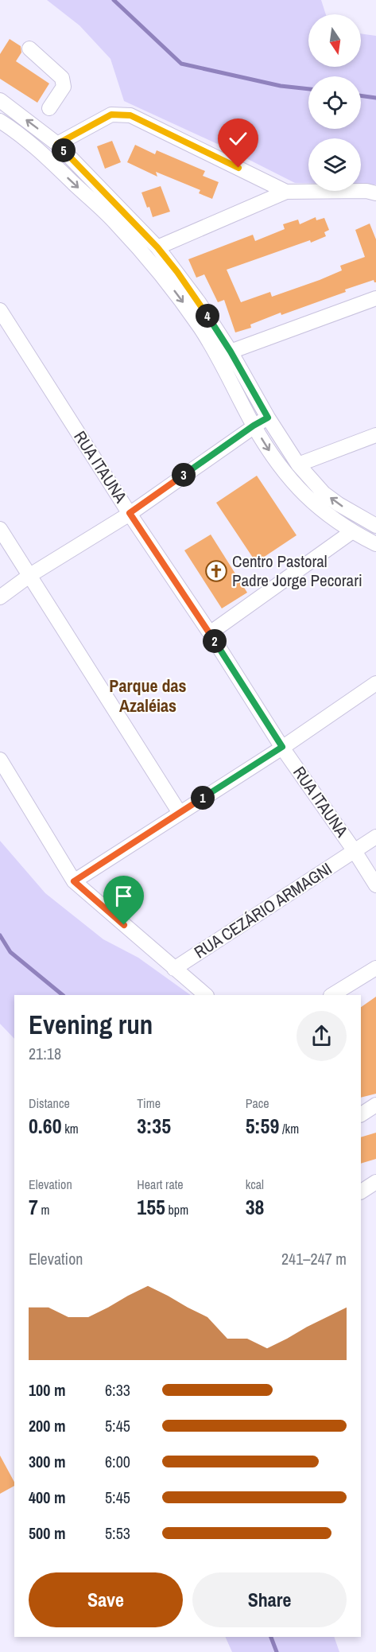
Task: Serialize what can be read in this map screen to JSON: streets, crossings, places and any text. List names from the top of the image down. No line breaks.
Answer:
{"streets":{"street":["RUA ITAUNA","RUA CEZÁRIO ARMAGNI"]},"crossings":[["RUA ITAUNA","RUA CEZÁRIO ARMAGNI"]],"districts":["Parque das Azaléias"],"places":{"church":["Centro Pastoral Padre Jorge Pecorari"]},"north":"bottom","page":{"pins":["5","4","3","2","1"],"heading":["Evening run","21:18"],"stats":[["Distance","0.60 km"],["Time","3:35"],["Pace","5:59 /km"],["Elevation","7 m"],["Heart rate","155 bpm"],["kcal","38"]],"chart":["Elevation","241–247 m"],"list":[{"name":"100 m","note":"6:33"},{"name":"200 m","note":"5:45"},{"name":"300 m","note":"6:00"},{"name":"400 m","note":"5:45"},{"name":"500 m","note":"5:53"}],"buttons":["Save","Share"]}}
